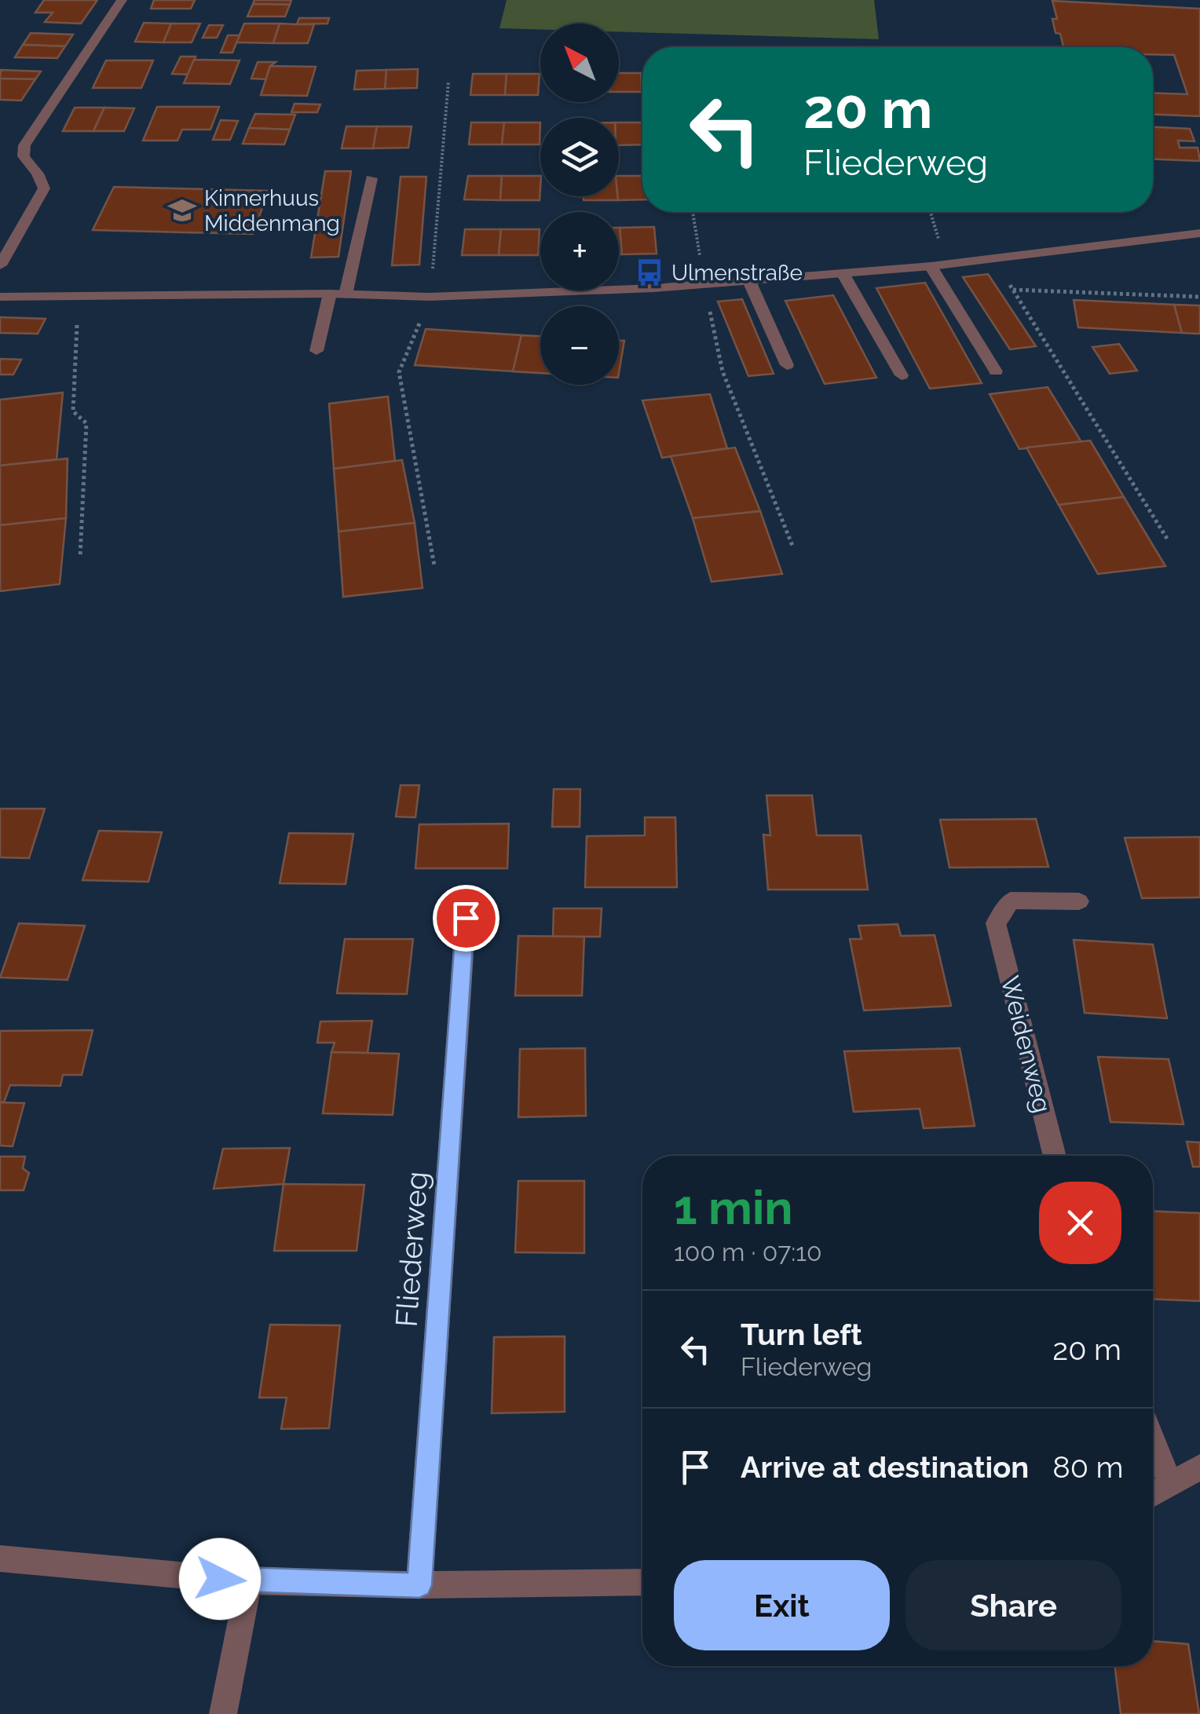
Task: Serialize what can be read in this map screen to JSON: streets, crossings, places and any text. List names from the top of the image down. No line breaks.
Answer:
{"streets":{"street":["Weidenweg","Fliederweg"]},"places":{"school or university":["Kinnerhuus Middenmang"],"bus stop":["Ulmenstraße"]},"north":"top left","page":{"map_buttons":["+","−"],"turn":["20 m","Fliederweg"],"heading":["1 min","100 m · 07:10"],"list":[{"name":"Turn left","note":"Fliederweg","value":"20 m"},{"name":"Arrive at destination","value":"80 m"}],"buttons":["Exit","Share"]}}
